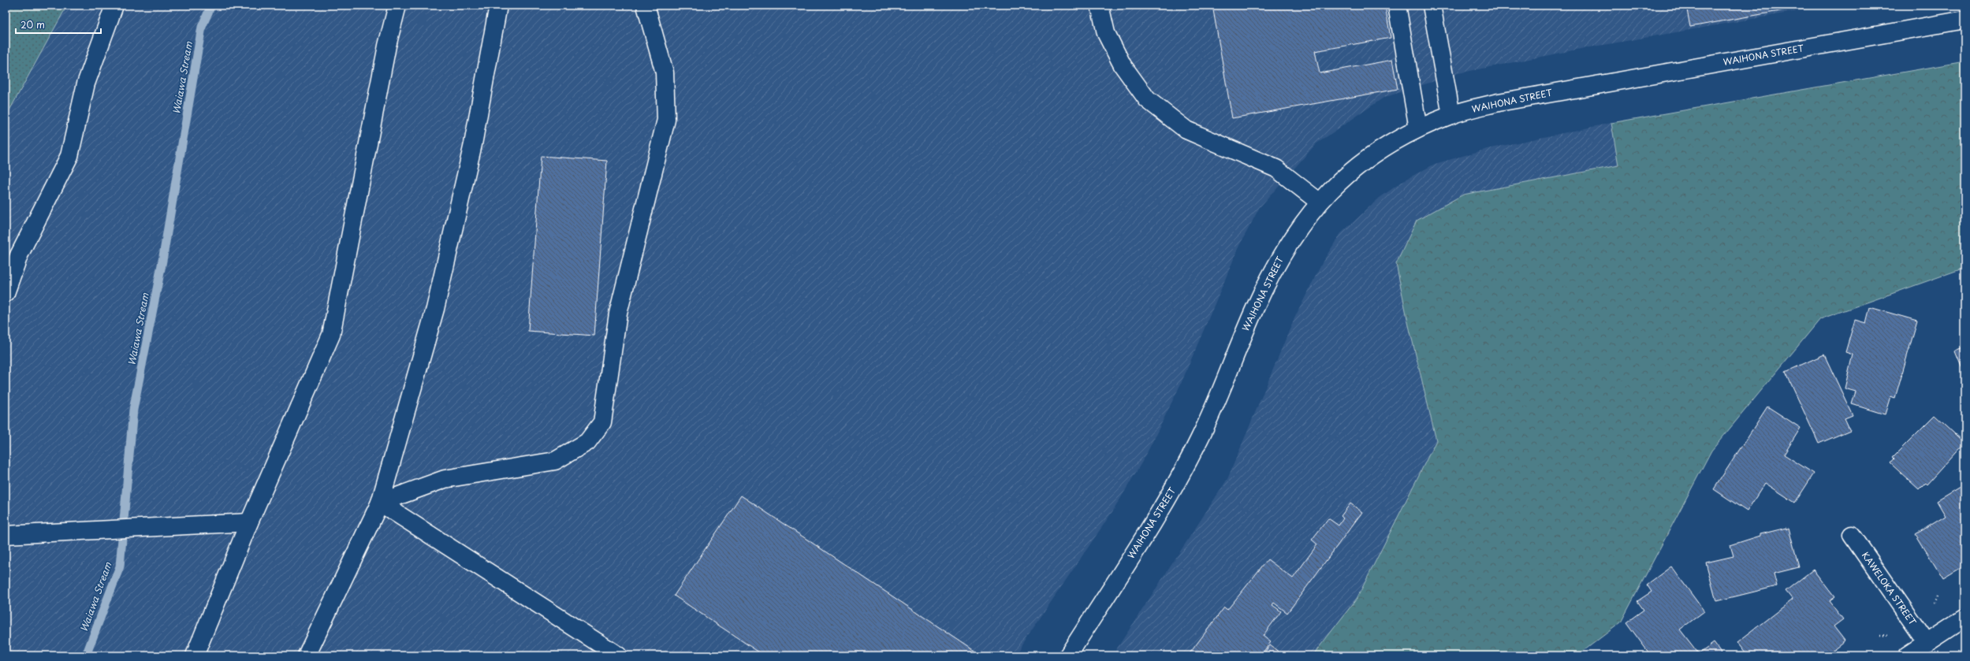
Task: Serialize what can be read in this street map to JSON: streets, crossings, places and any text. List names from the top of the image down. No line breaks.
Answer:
{"streets":{"street":["WAIHONA STREET","KAWELOKA STREET"]},"water":["Waiawa Stream"],"scale_bar":"20 m"}
